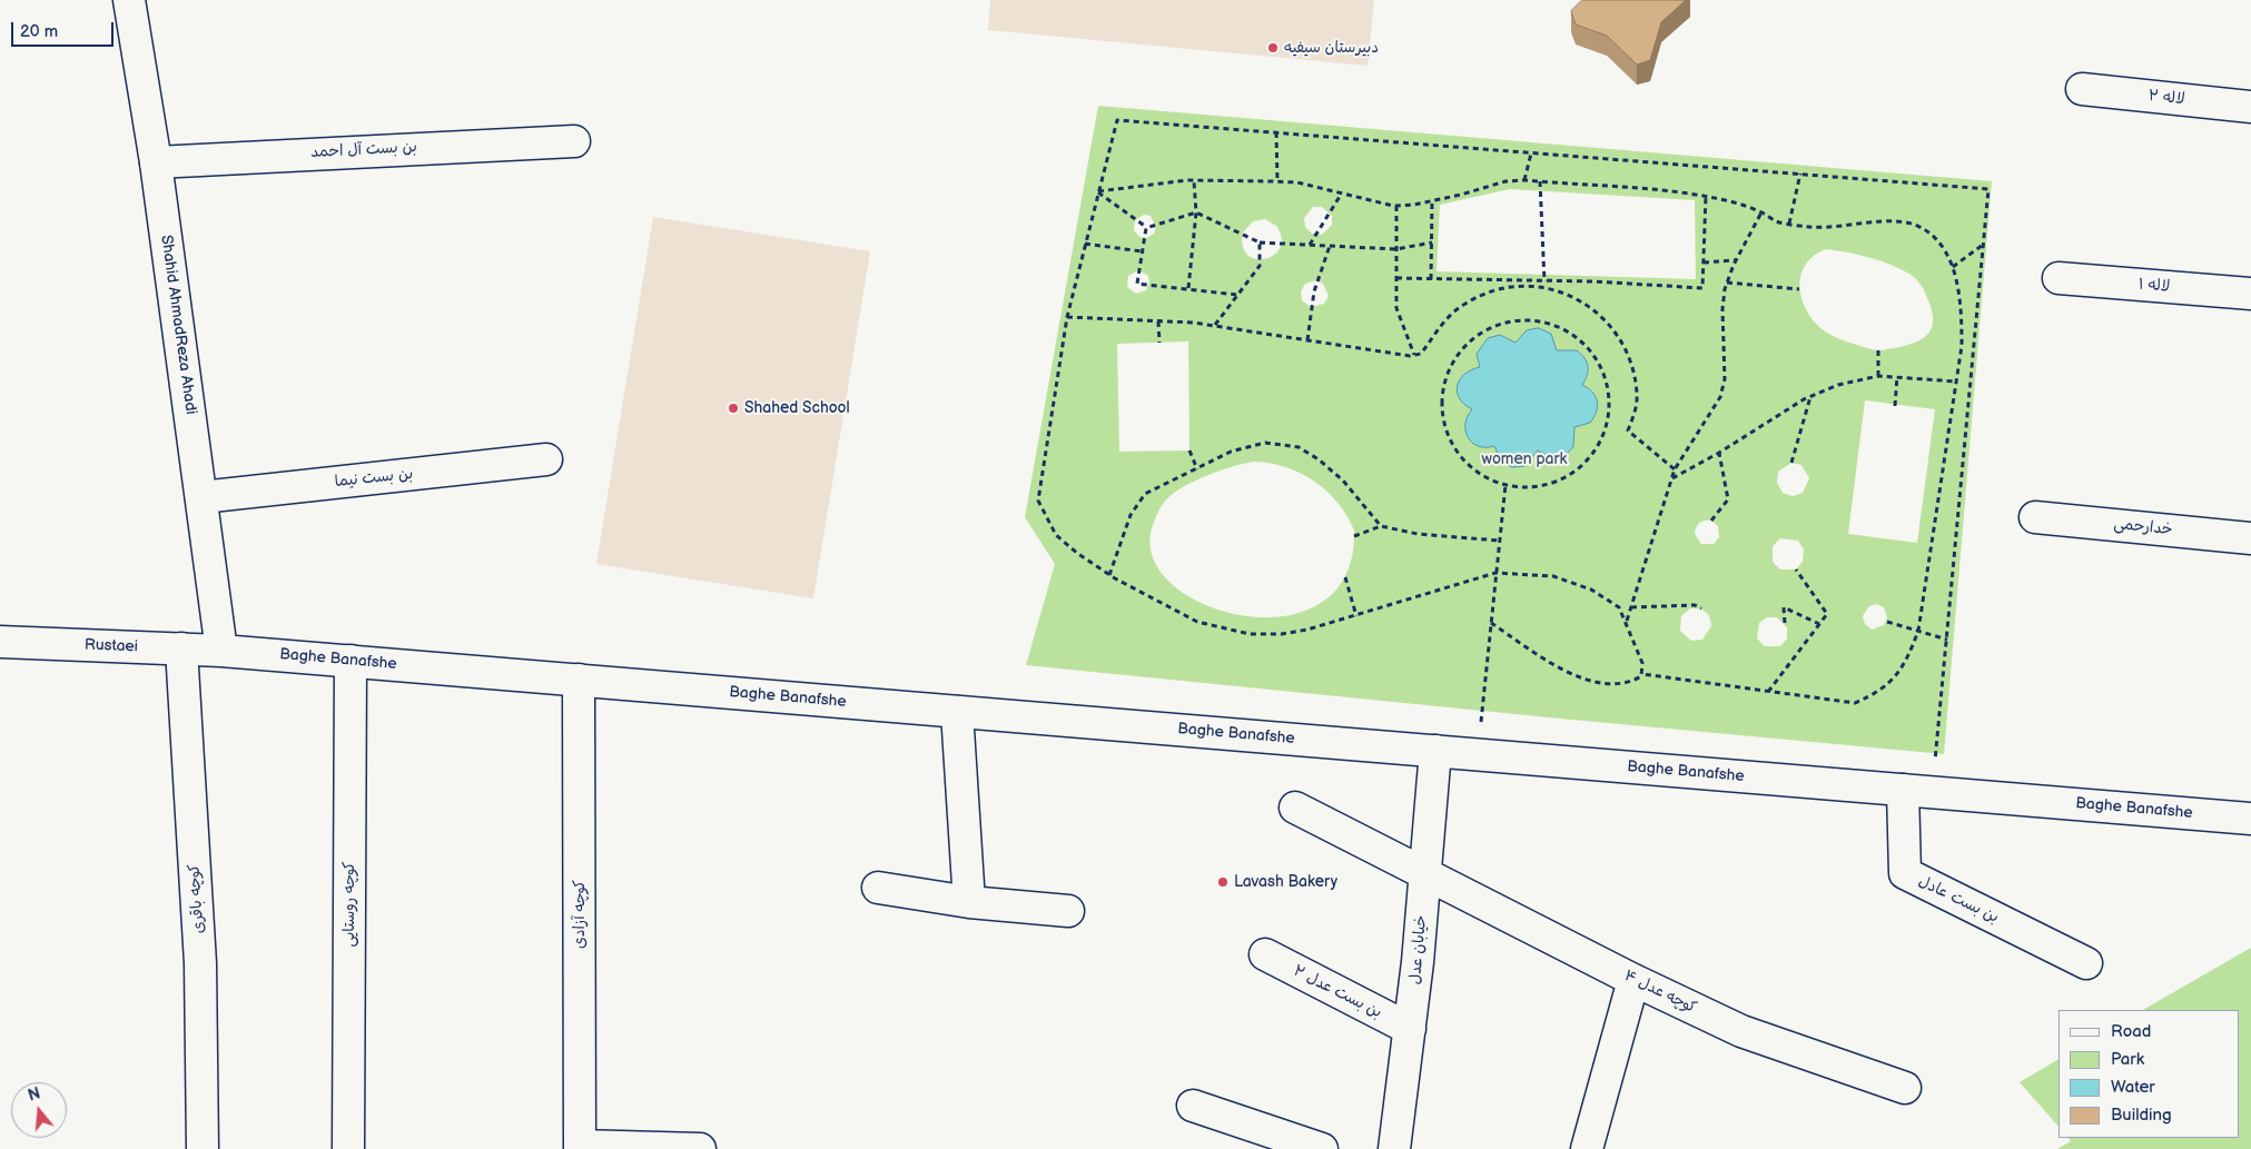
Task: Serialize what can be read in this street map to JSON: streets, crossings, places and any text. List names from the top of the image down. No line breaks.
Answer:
{"streets":{"street":["لاله ۲","بن بست آل احمد","لاله ۱","Shahid AhmadReza Ahadi","بن بست نیما","خدارحمی","Rustaei","Baghe Banafshe","کوچه باقری","بن بست عادل","کوچه روستایی","کوچه آزادی","خیابان عدل","بن بست عدل ۲","کوچه عدل ۴"]},"crossings":[["بن بست آل احمد","Shahid AhmadReza Ahadi"],["Shahid AhmadReza Ahadi","بن بست نیما"],["Shahid AhmadReza Ahadi","Rustaei"],["Shahid AhmadReza Ahadi","Baghe Banafshe"],["Rustaei","Baghe Banafshe"],["Rustaei","کوچه باقری"],["Baghe Banafshe","بن بست عادل"],["Baghe Banafshe","کوچه روستایی"],["Baghe Banafshe","کوچه آزادی"],["Baghe Banafshe","خیابان عدل"],["خیابان عدل","بن بست عدل ۲"],["خیابان عدل","کوچه عدل ۴"]],"parks":["women park"],"places":["دبیرستان سیفیه","Shahed School","Lavash Bakery"],"legend":["Road","Park","Water","Building"],"scale_bar":"20 m","north":"top"}
